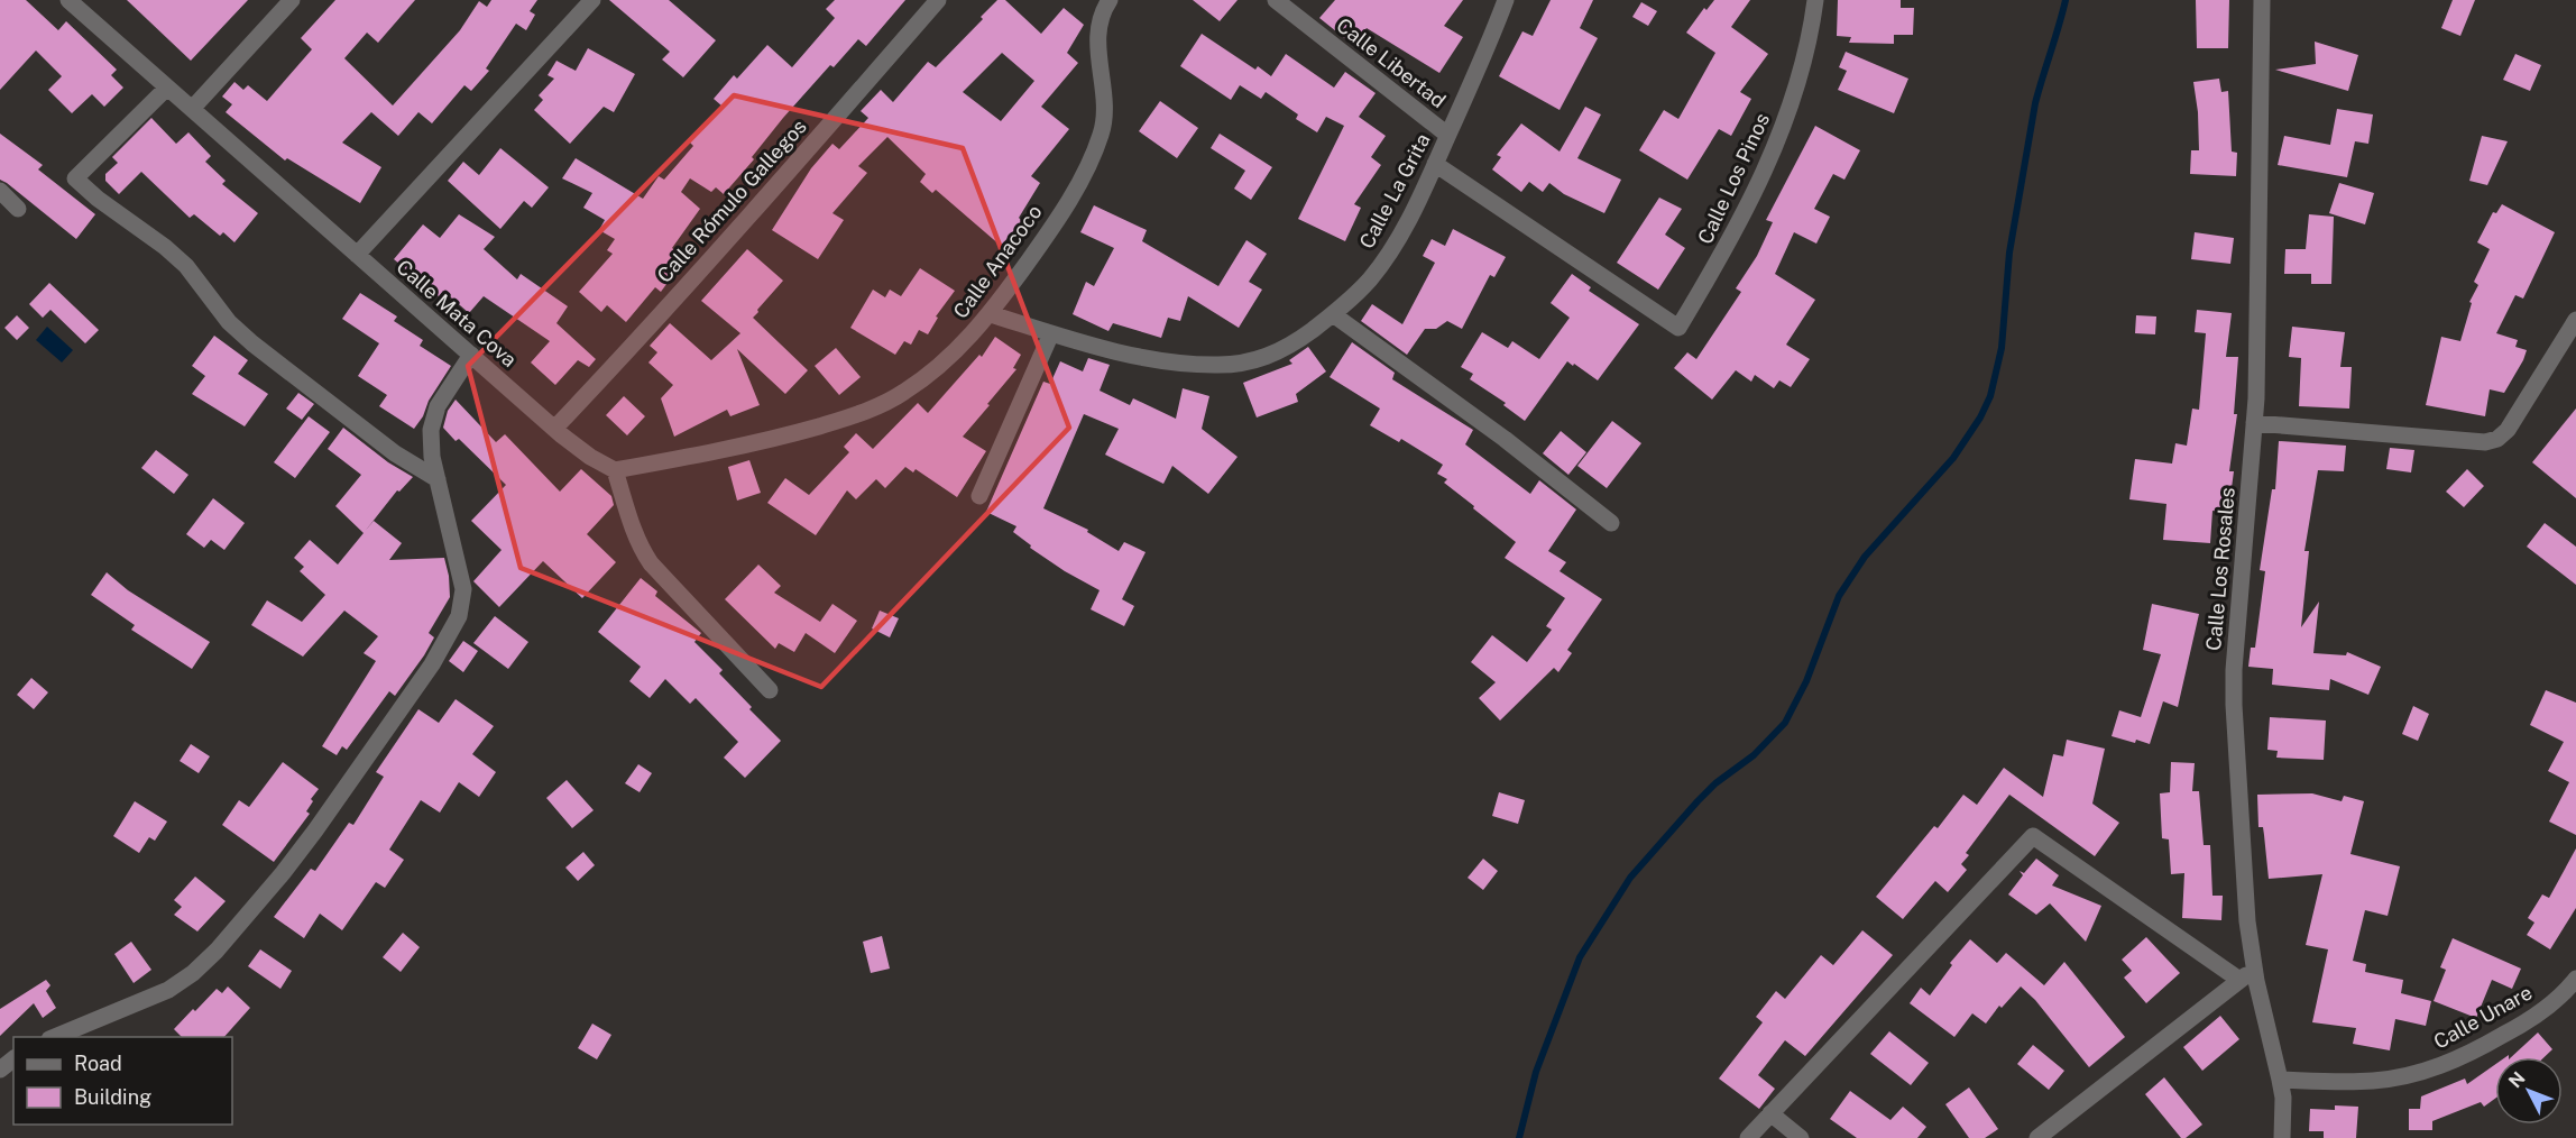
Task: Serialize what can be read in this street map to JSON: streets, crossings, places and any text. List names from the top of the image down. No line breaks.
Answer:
{"streets":{"street":["Calle Libertad","Calle Los Pinos","Calle La Grita","Calle Rómulo Gallegos","Calle Anacoco","Calle Mata Cova","Calle Los Rosales","Calle Unare"]},"crossings":[["Calle Libertad","Calle La Grita"],["Calle Los Pinos","Calle La Grita"],["Calle La Grita","Calle Anacoco"],["Calle Rómulo Gallegos","Calle Mata Cova"],["Calle Anacoco","Calle Mata Cova"],["Calle Los Rosales","Calle Unare"]],"legend":["Road","Building"],"north":"top left"}
